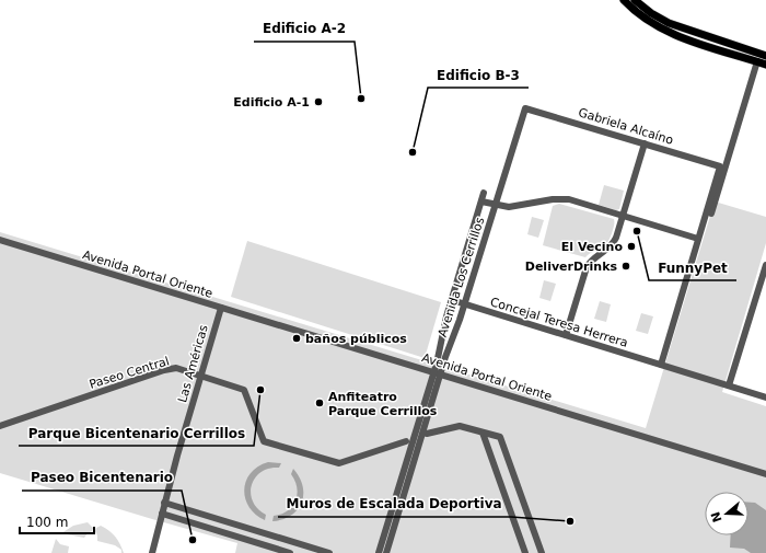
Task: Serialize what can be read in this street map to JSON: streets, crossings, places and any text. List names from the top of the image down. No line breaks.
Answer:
{"streets":{"street":["Gabriela Alcaíno","Avenida Portal Oriente","Avenida Los Cerrillos","Concejal Teresa Herrera","Las Américas","Paseo Central"]},"crossings":[["Gabriela Alcaíno","Avenida Los Cerrillos"],["Avenida Portal Oriente","Avenida Los Cerrillos"],["Avenida Portal Oriente","Las Américas"],["Avenida Los Cerrillos","Concejal Teresa Herrera"],["Las Américas","Paseo Central"]],"places":["Edificio A-2","Edificio A-1","Edificio B-3","FunnyPet","El Vecino","DeliverDrinks","baños públicos","Parque Bicentenario Cerrillos","Anfiteatro Parque Cerrillos","Muros de Escalada Deportiva","Paseo Bicentenario"],"scale_bar":"100 m","north":"left"}
